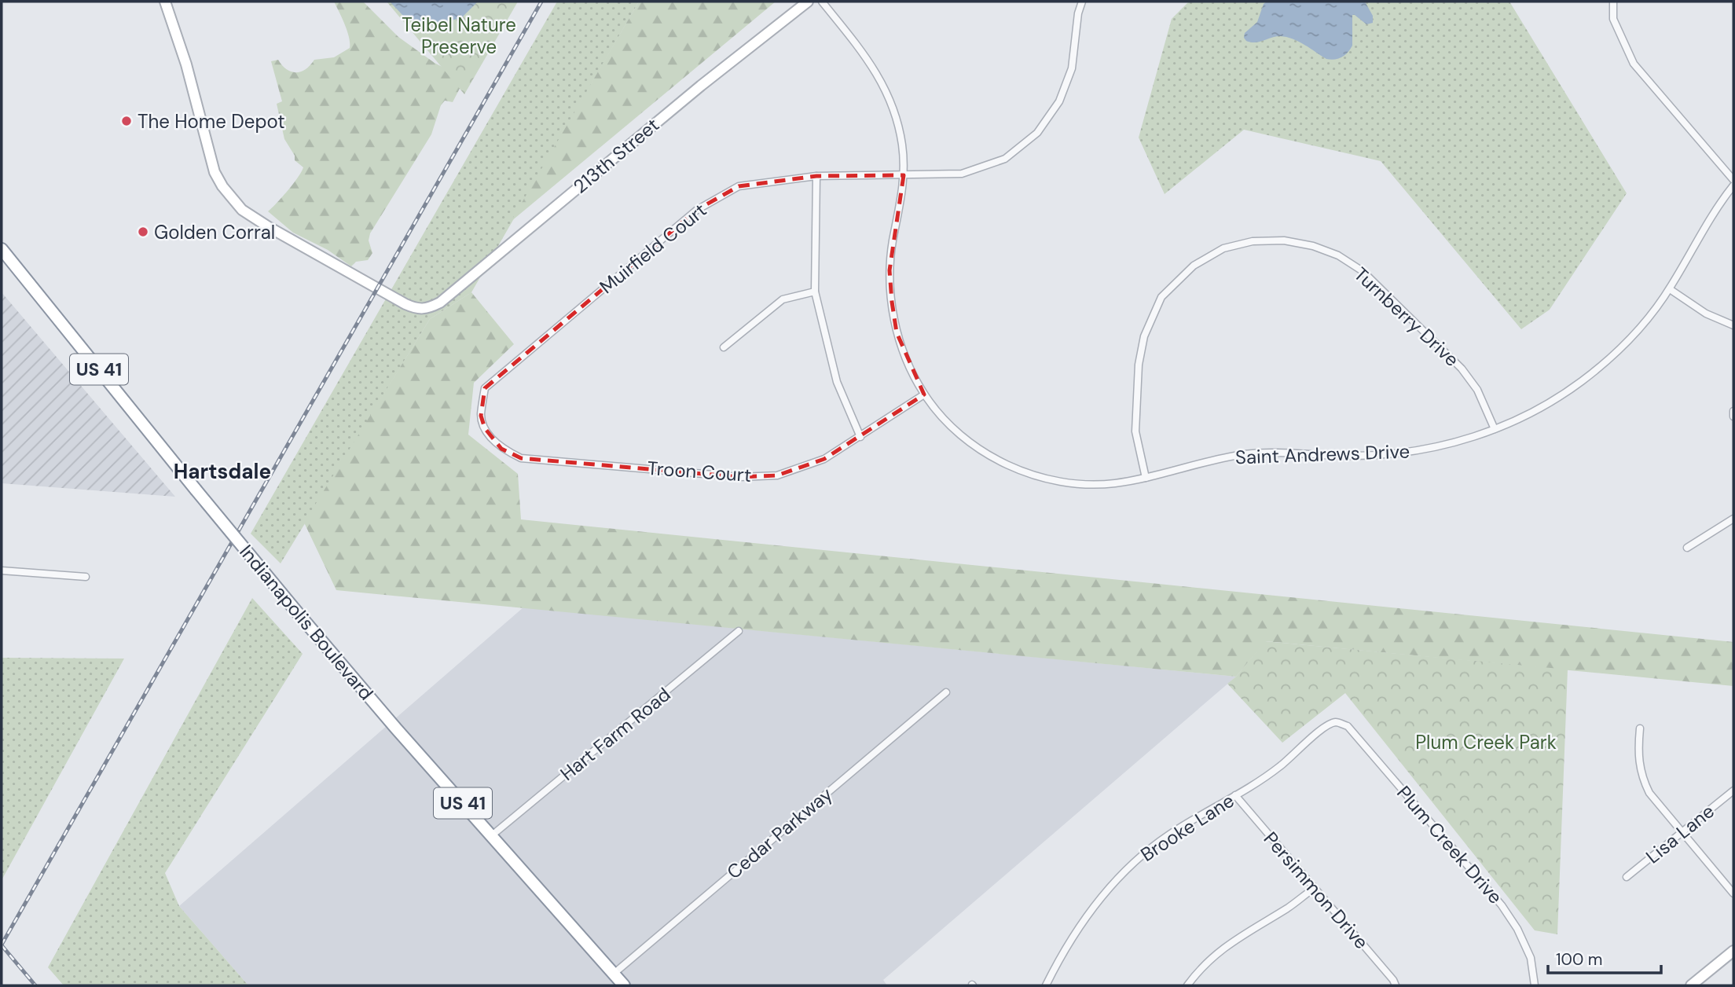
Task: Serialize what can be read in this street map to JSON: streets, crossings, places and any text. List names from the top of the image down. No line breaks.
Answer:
{"streets":{"highway":["US 41","Indianapolis Boulevard"],"street":["213th Street","Muirfield Court","Turnberry Drive","Saint Andrews Drive","Troon Court","Hart Farm Road","Brooke Lane","Cedar Parkway","Lisa Lane","Plum Creek Drive","Persimmon Drive"]},"crossings":[["Muirfield Court","Saint Andrews Drive"],["Muirfield Court","Troon Court"],["Turnberry Drive","Saint Andrews Drive"],["Saint Andrews Drive","Troon Court"],["Indianapolis Boulevard","Hart Farm Road"],["Indianapolis Boulevard","Cedar Parkway"],["Brooke Lane","Plum Creek Drive"],["Brooke Lane","Persimmon Drive"]],"districts":["Hartsdale"],"parks":["Teibel Nature Preserve","Plum Creek Park"],"places":["The Home Depot","Golden Corral"],"scale_bar":"100 m"}
